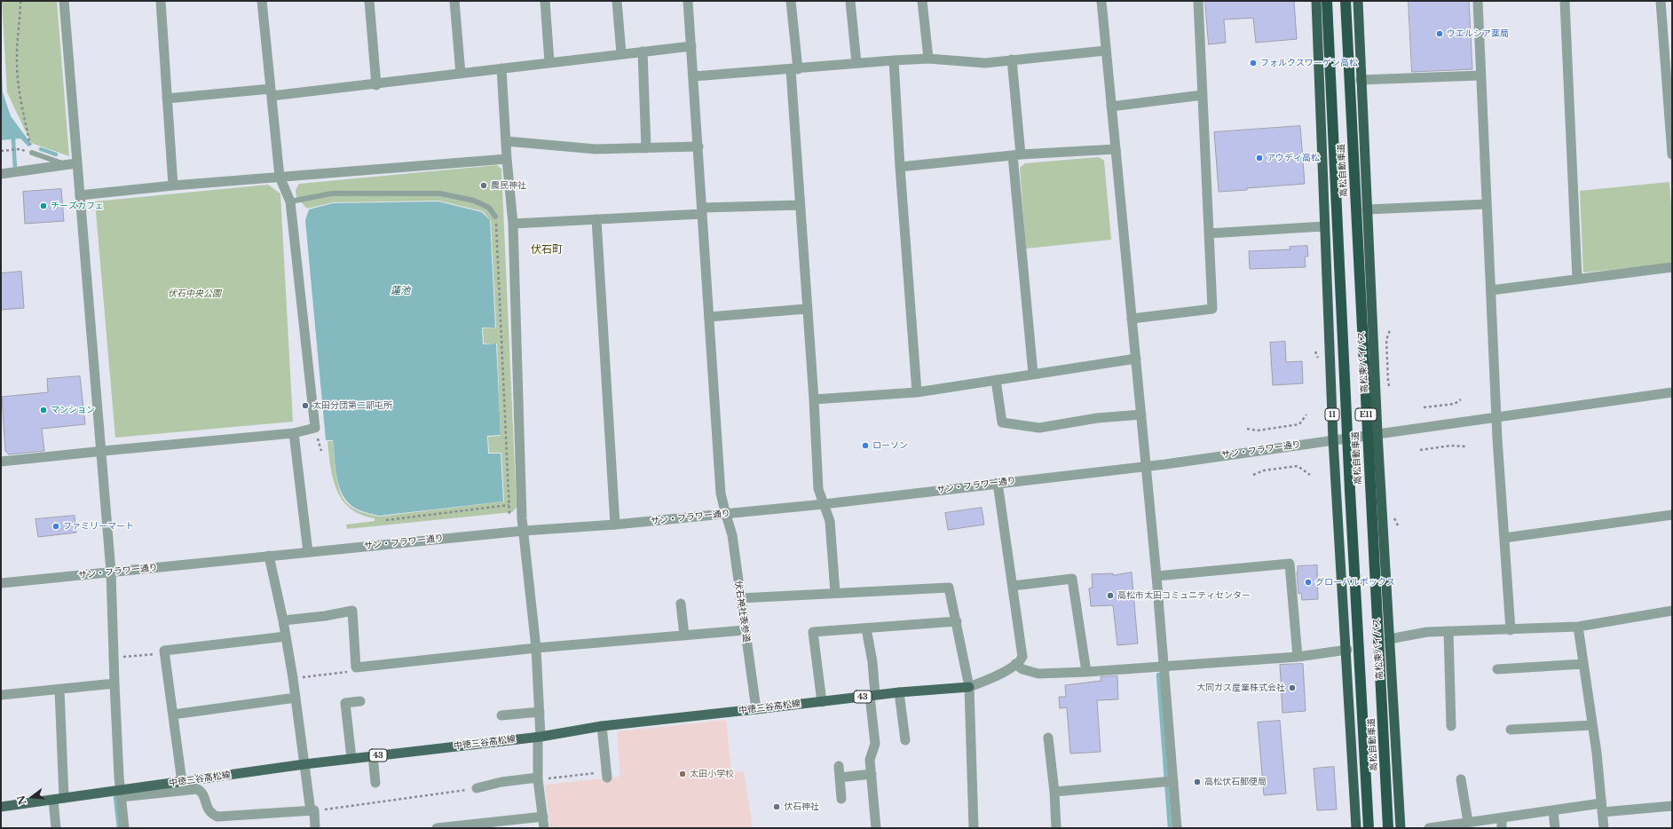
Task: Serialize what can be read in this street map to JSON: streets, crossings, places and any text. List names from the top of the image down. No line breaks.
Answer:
{"streets":{"highway":["高松自動車道","高松東バイパス","11","E11"],"main road":["43","中徳三谷高松線"],"street":["サン・フラワー通り","伏石神社表参道"]},"crossings":[["高松東バイパス","サン・フラワー通り"],["11","サン・フラワー通り"],["サン・フラワー通り","伏石神社表参道"],["伏石神社表参道","中徳三谷高松線"]],"districts":["伏石町"],"water":["蓮池"],"parks":["伏石中央公園"],"places":["ウエルシア薬局","フォルクスワーゲン高松","アウディ高松","農民神社","チーズカフェ","太田分団第二部屯所","マンション","ローソン","ファミリーマート","グローバルボックス","高松市太田コミュニティセンター","大同ガス産業株式会社","太田小学校","高松伏石郵便局","伏石神社"],"north":"left"}
